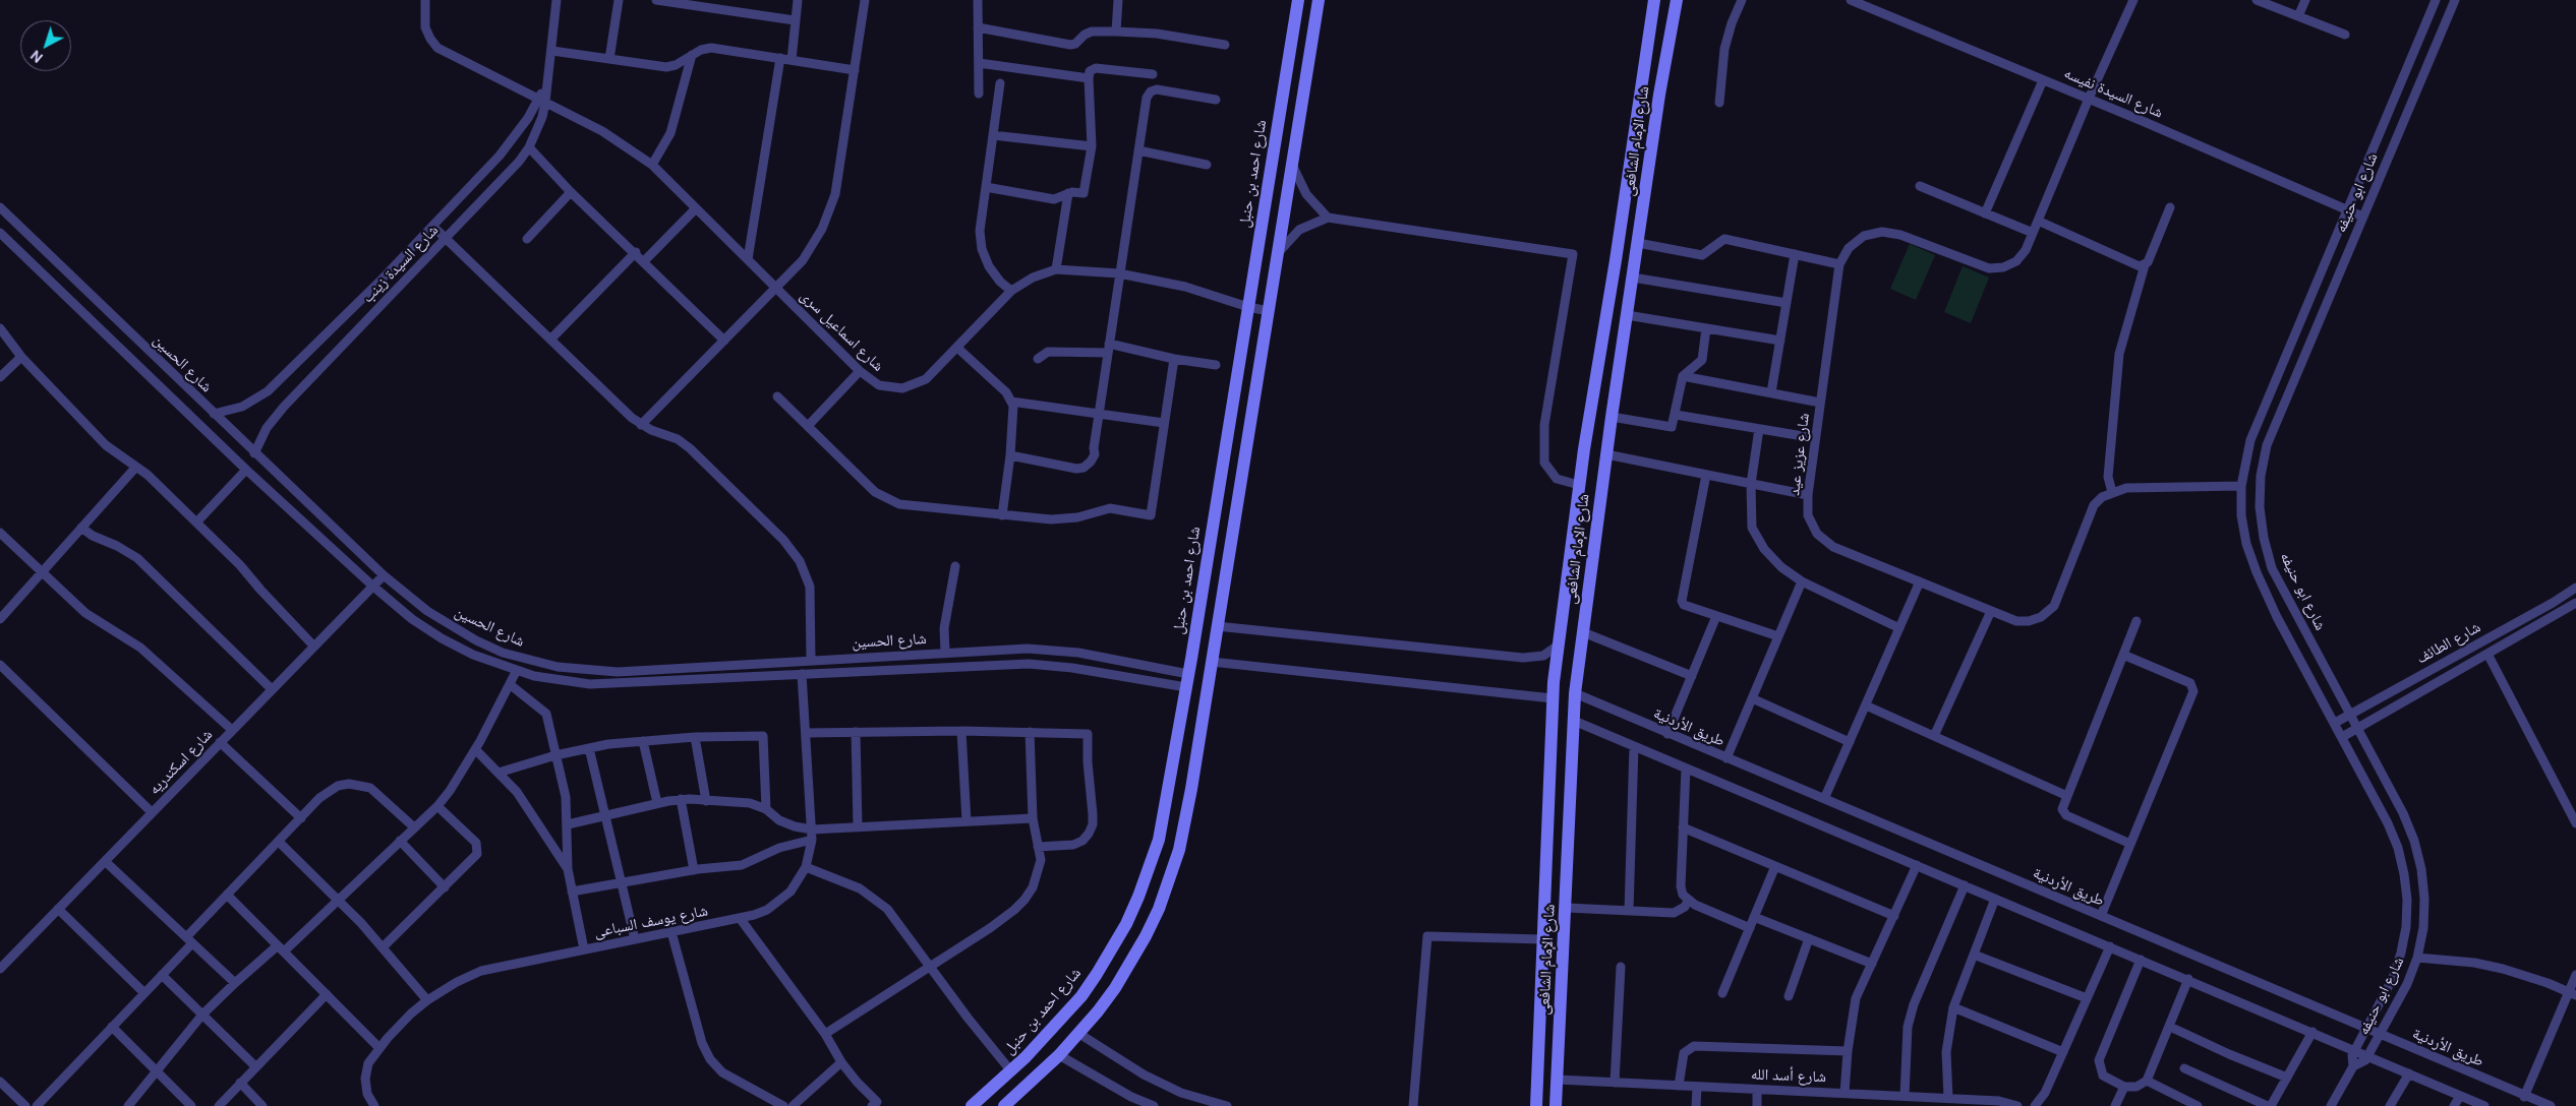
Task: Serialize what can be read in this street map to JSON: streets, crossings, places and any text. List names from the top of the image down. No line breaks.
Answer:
{"streets":{"street":["شارع السيدة نفيسه","شارع الإمام الشافعى","شارع احمد بن حنبل","شارع ابو حنيفه","شارع السيدة زينب","شارع اسماعيل سرى","شارع الحسين","شارع عزيز عيد","شارع الطائف","طريق الأردنية","شارع اسكندريه","شارع يوسف السباعى","شارع أسد الله"]},"crossings":[["شارع السيدة نفيسه","شارع ابو حنيفه"],["شارع السيدة نفيسه","شارع عزيز عيد"],["شارع الإمام الشافعى","طريق الأردنية"],["شارع الإمام الشافعى","شارع أسد الله"],["شارع احمد بن حنبل","شارع اسماعيل سرى"],["شارع احمد بن حنبل","شارع الحسين"],["شارع ابو حنيفه","شارع عزيز عيد"],["شارع ابو حنيفه","شارع الطائف"],["شارع ابو حنيفه","طريق الأردنية"],["شارع السيدة زينب","شارع اسماعيل سرى"],["شارع السيدة زينب","شارع الحسين"],["شارع الحسين","شارع اسكندريه"],["شارع الحسين","شارع يوسف السباعى"]],"north":"bottom left"}
